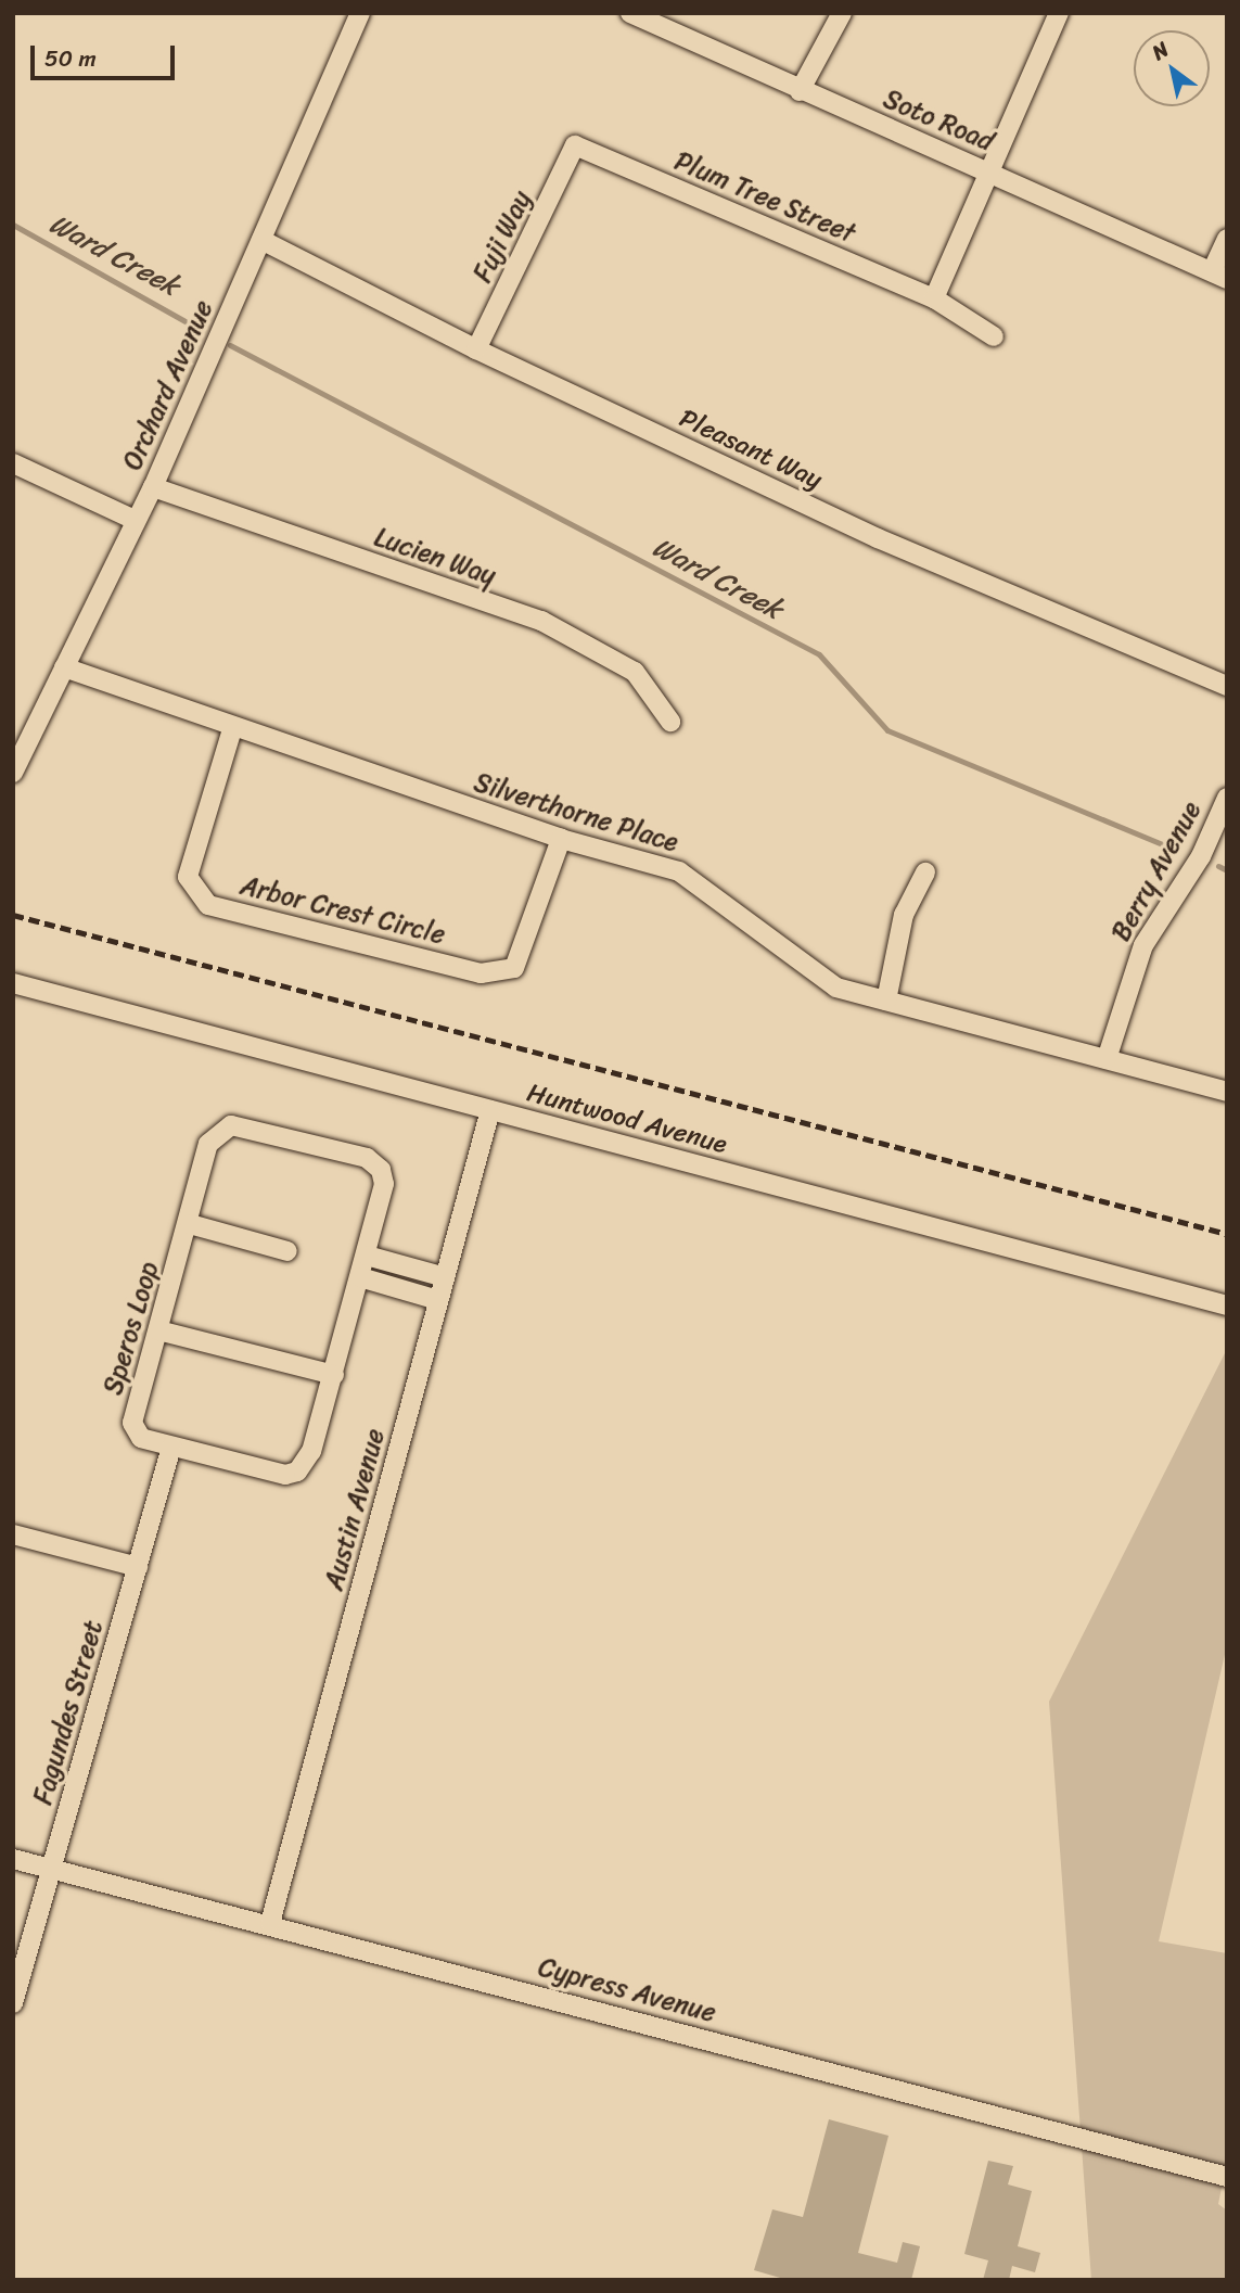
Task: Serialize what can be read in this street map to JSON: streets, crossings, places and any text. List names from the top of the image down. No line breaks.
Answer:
{"streets":{"street":["Soto Road","Plum Tree Street","Fuji Way","Orchard Avenue","Pleasant Way","Lucien Way","Silverthorne Place","Berry Avenue","Arbor Crest Circle","Huntwood Avenue","Speros Loop","Austin Avenue","Fagundes Street","Cypress Avenue"]},"crossings":[["Plum Tree Street","Fuji Way"],["Fuji Way","Pleasant Way"],["Orchard Avenue","Pleasant Way"],["Orchard Avenue","Lucien Way"],["Orchard Avenue","Silverthorne Place"],["Silverthorne Place","Berry Avenue"],["Silverthorne Place","Arbor Crest Circle"],["Huntwood Avenue","Austin Avenue"],["Speros Loop","Fagundes Street"],["Austin Avenue","Cypress Avenue"],["Fagundes Street","Cypress Avenue"]],"water":["Ward Creek"],"scale_bar":"50 m","north":"top left"}
